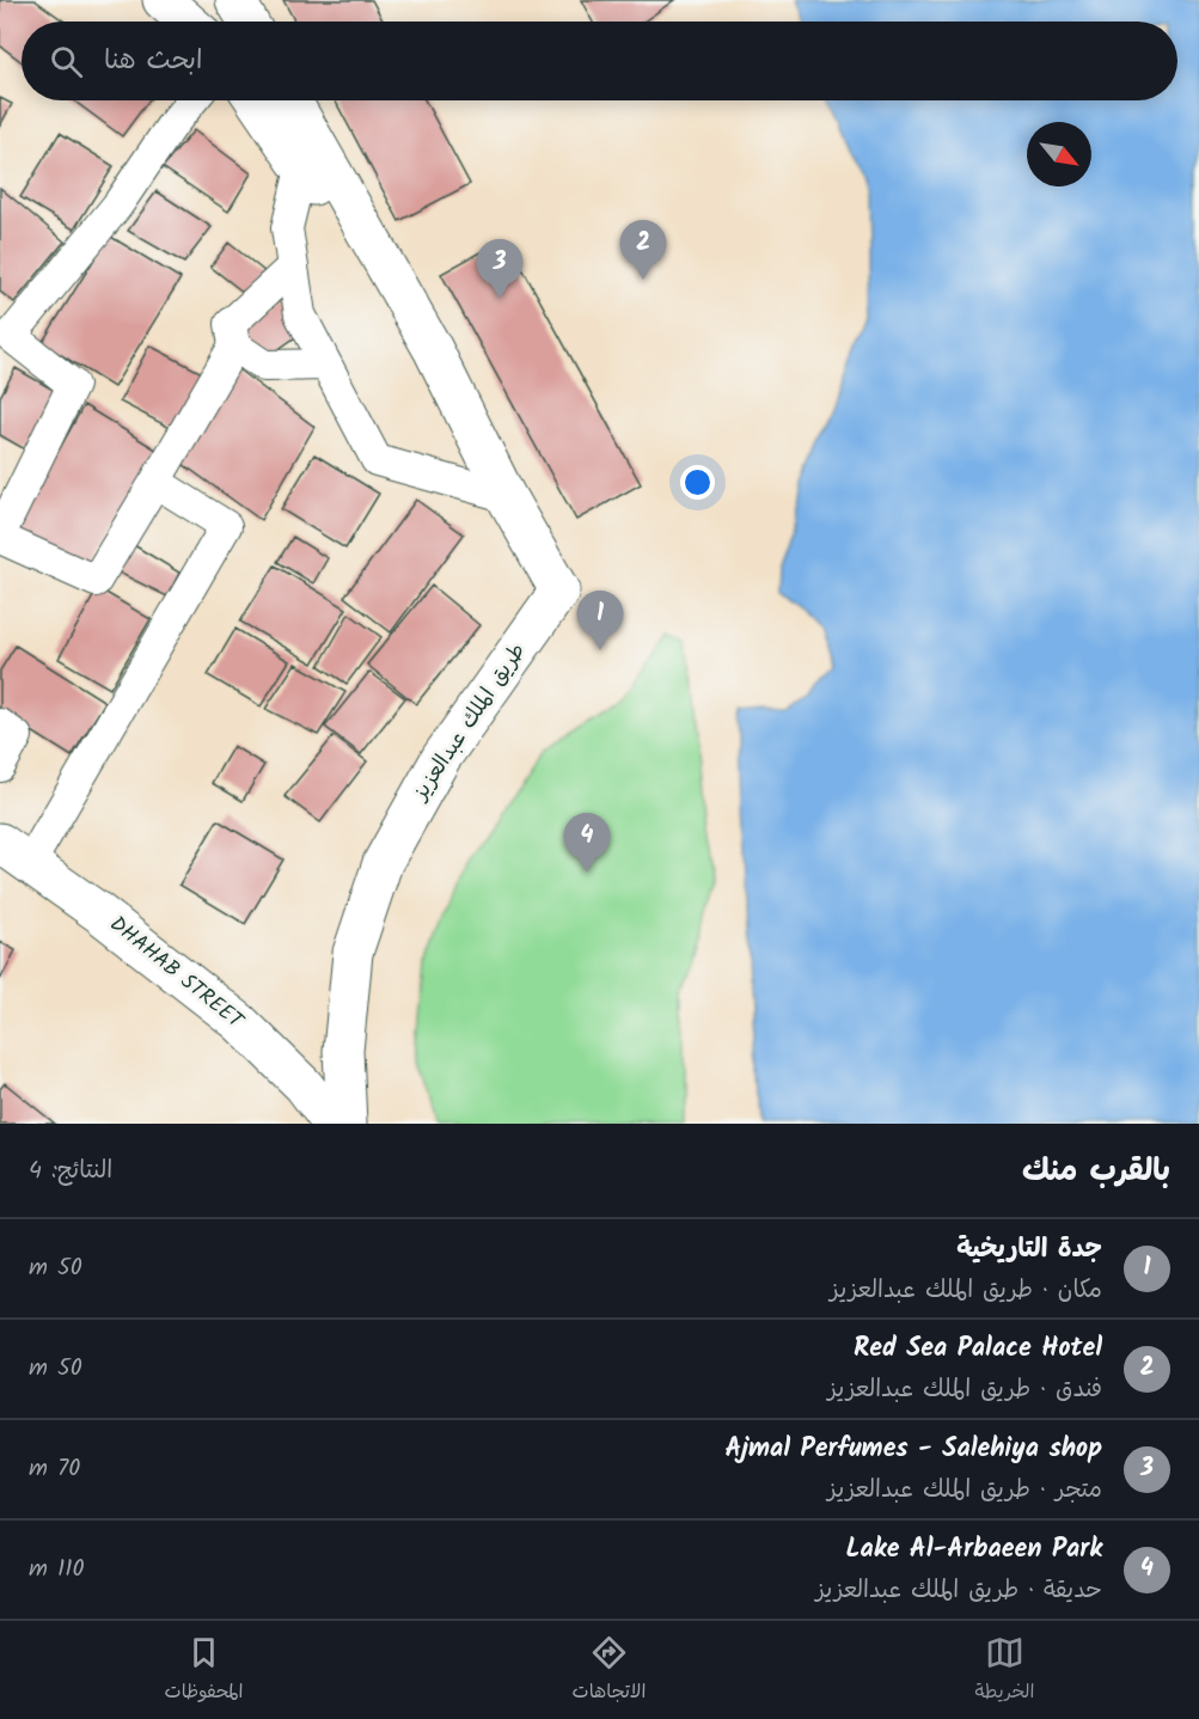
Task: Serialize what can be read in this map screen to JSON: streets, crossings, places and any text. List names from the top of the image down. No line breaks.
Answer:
{"streets":{"main road":["طريق الملك عبدالعزيز","DHAHAB STREET"]},"north":"bottom right","page":{"search":"ابحث هنا","pins":["2","3","1","4"],"heading":["بالقرب منك","النتائج: 4"],"list":[{"mark":"1","name":"جدة التاريخية","note":"مكان · طريق الملك عبدالعزيز","value":"50 m"},{"mark":"2","name":"Red Sea Palace Hotel","note":"فندق · طريق الملك عبدالعزيز","value":"50 m"},{"mark":"3","name":"Ajmal Perfumes - Salehiya shop","note":"متجر · طريق الملك عبدالعزيز","value":"70 m"},{"mark":"4","name":"Lake Al-Arbaeen Park","note":"حديقة · طريق الملك عبدالعزيز","value":"110 m"}],"nav":["الخريطة","الاتجاهات","المحفوظات"]}}
